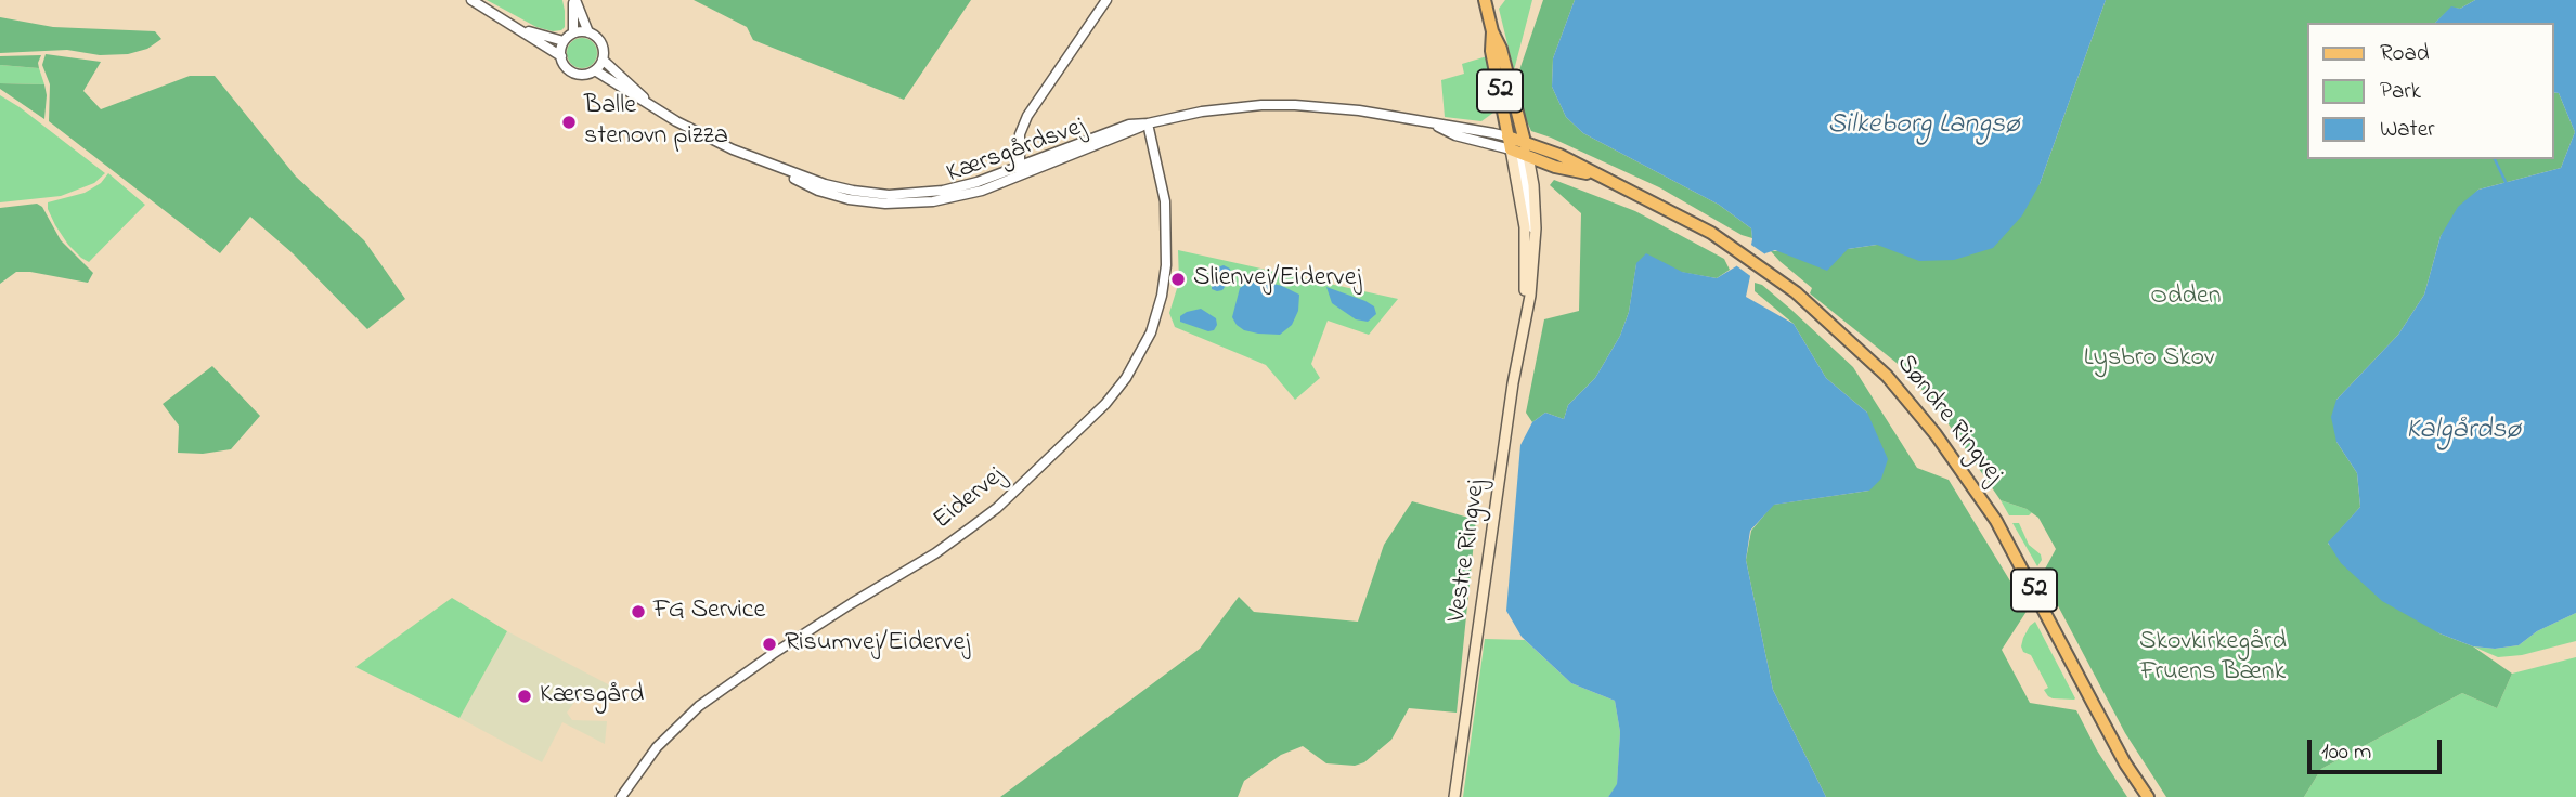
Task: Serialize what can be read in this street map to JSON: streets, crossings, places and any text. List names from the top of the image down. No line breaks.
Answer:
{"streets":{"main road":["52","Søndre Ringvej","Vestre Ringvej"],"street":["Kærsgårdsvej","Eidervej"]},"crossings":[["52","Kærsgårdsvej"],["52","Søndre Ringvej"],["52","Vestre Ringvej"],["Kærsgårdsvej","Søndre Ringvej"],["Kærsgårdsvej","Eidervej"],["Kærsgårdsvej","Vestre Ringvej"],["Søndre Ringvej","Vestre Ringvej"]],"water":["Silkeborg Langsø","Kalgårdsø"],"parks":["Odden","Lysbro Skov","Skovkirkegård Fruens Bænk"],"places":["Balle stenovn pizza","Slienvej/Eidervej","FG Service","Risumvej/Eidervej","Kærsgård"],"legend":["Road","Park","Water"],"scale_bar":"100 m"}
